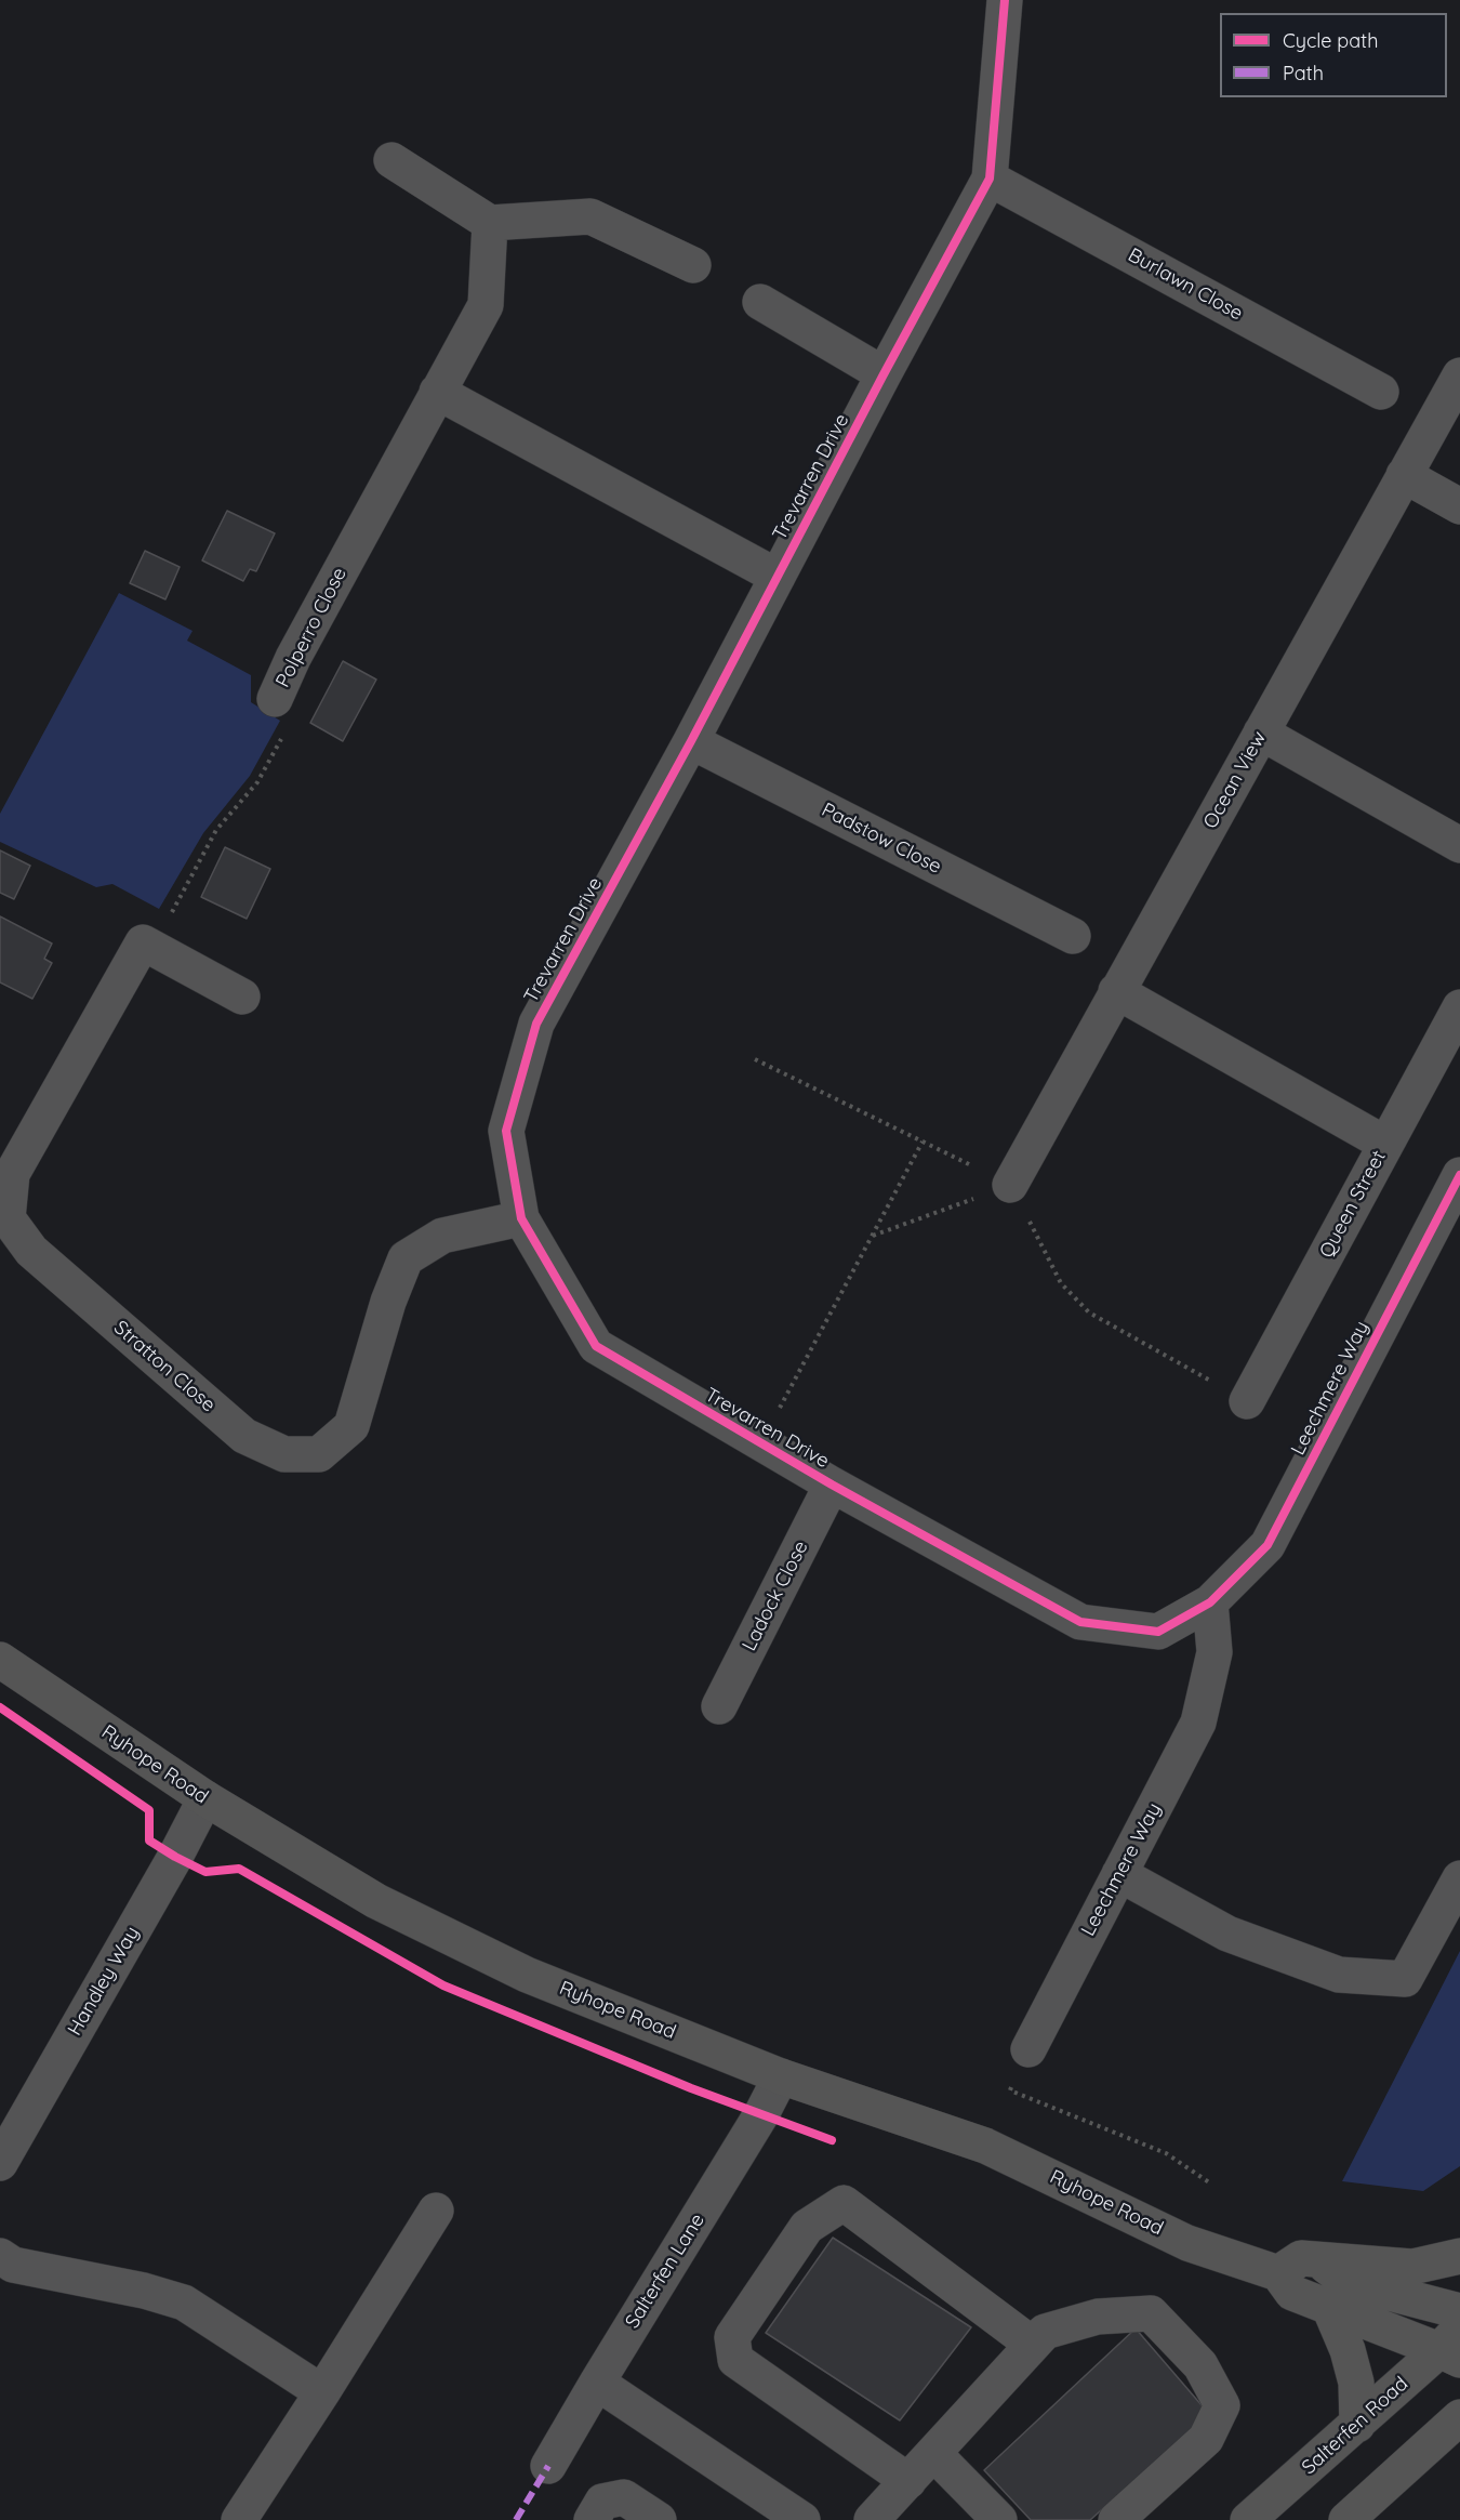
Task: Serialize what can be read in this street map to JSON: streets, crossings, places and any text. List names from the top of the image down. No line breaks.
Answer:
{"streets":{"main road":["Ryhope Road","Salterfen Road"],"street":["Burlawn Close","Trevarren Drive","Polperro Close","Ocean View","Padstow Close","Queen Street","Stratton Close","Leechmere Way","Ladock Close","Handley Way","Salterfen Lane"]},"crossings":[["Burlawn Close","Trevarren Drive"],["Trevarren Drive","Padstow Close"],["Trevarren Drive","Stratton Close"],["Trevarren Drive","Leechmere Way"],["Trevarren Drive","Ladock Close"],["Polperro Close","Stratton Close"],["Ryhope Road","Handley Way"],["Ryhope Road","Salterfen Lane"],["Ryhope Road","Salterfen Road"]],"legend":["Cycle path","Path"]}
